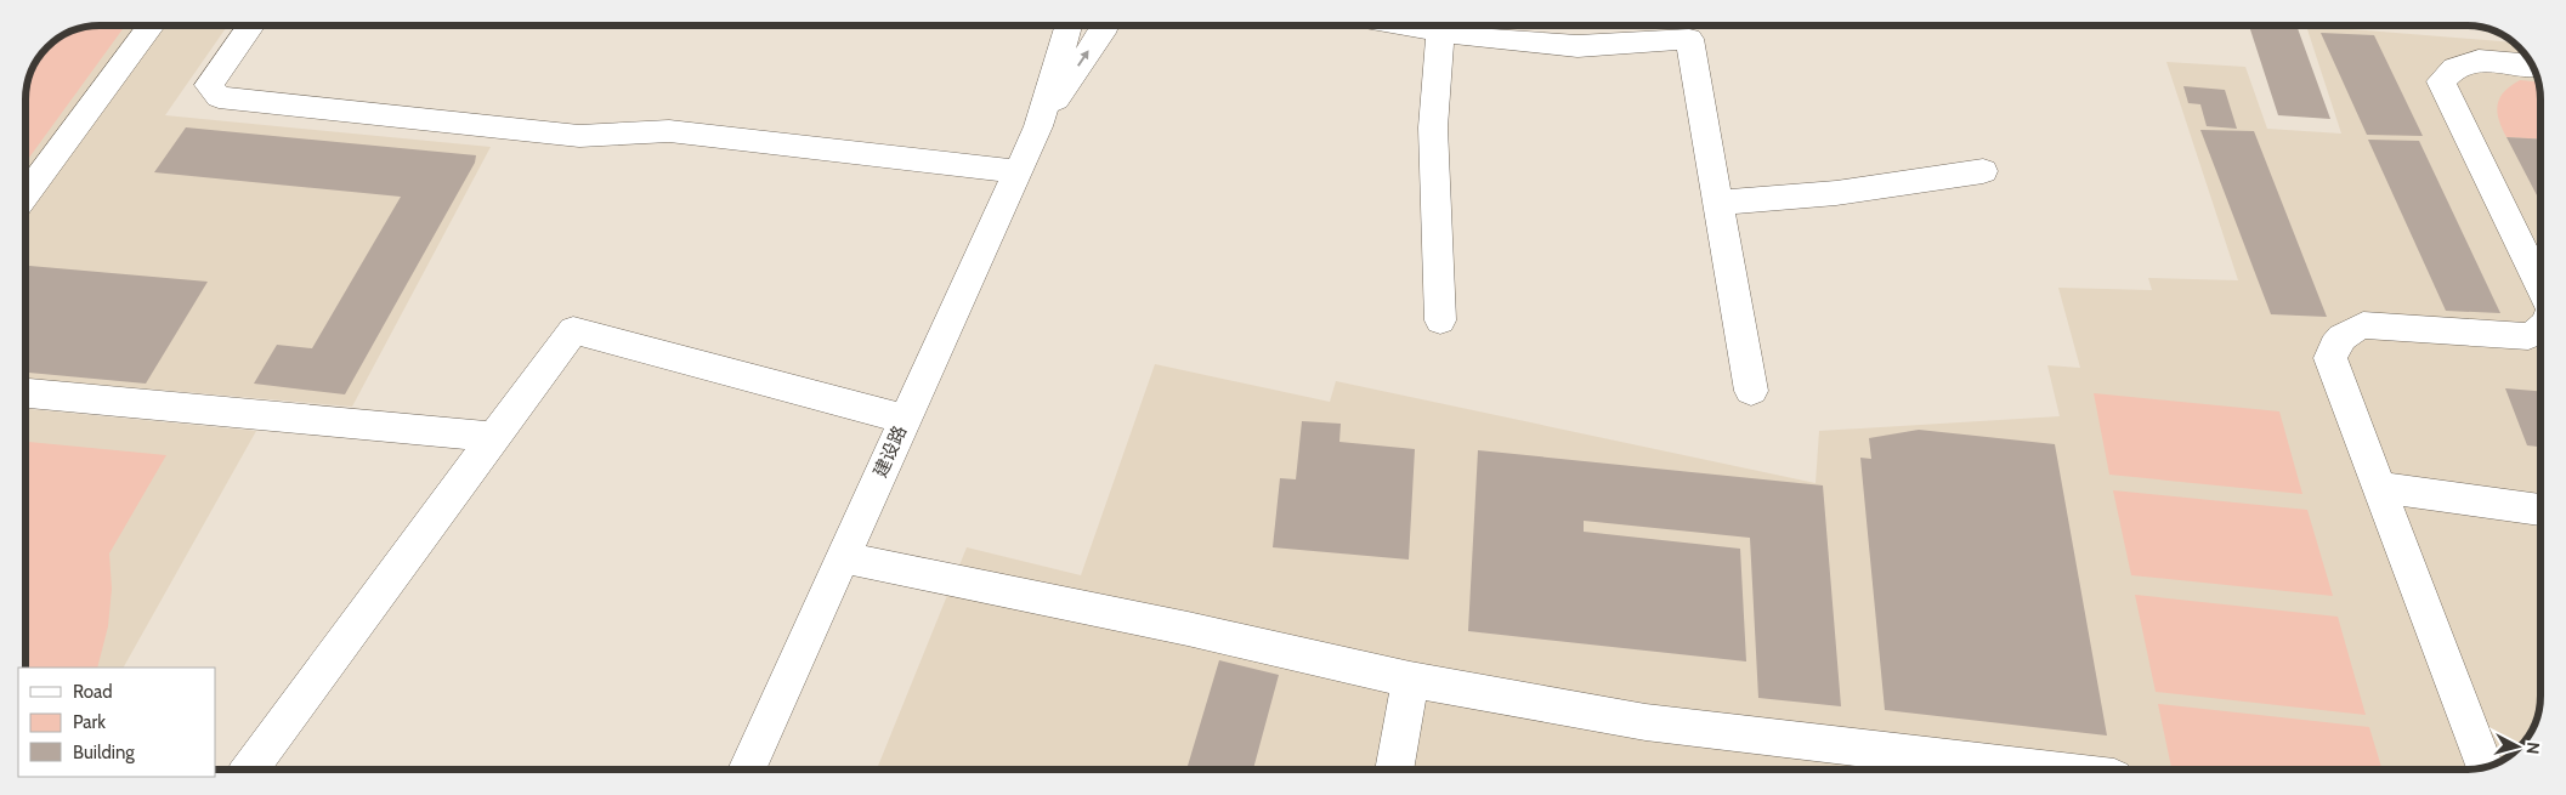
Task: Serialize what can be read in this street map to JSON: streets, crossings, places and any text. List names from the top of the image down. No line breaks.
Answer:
{"streets":{"street":["建设路"]},"legend":["Road","Park","Building"],"north":"right"}
